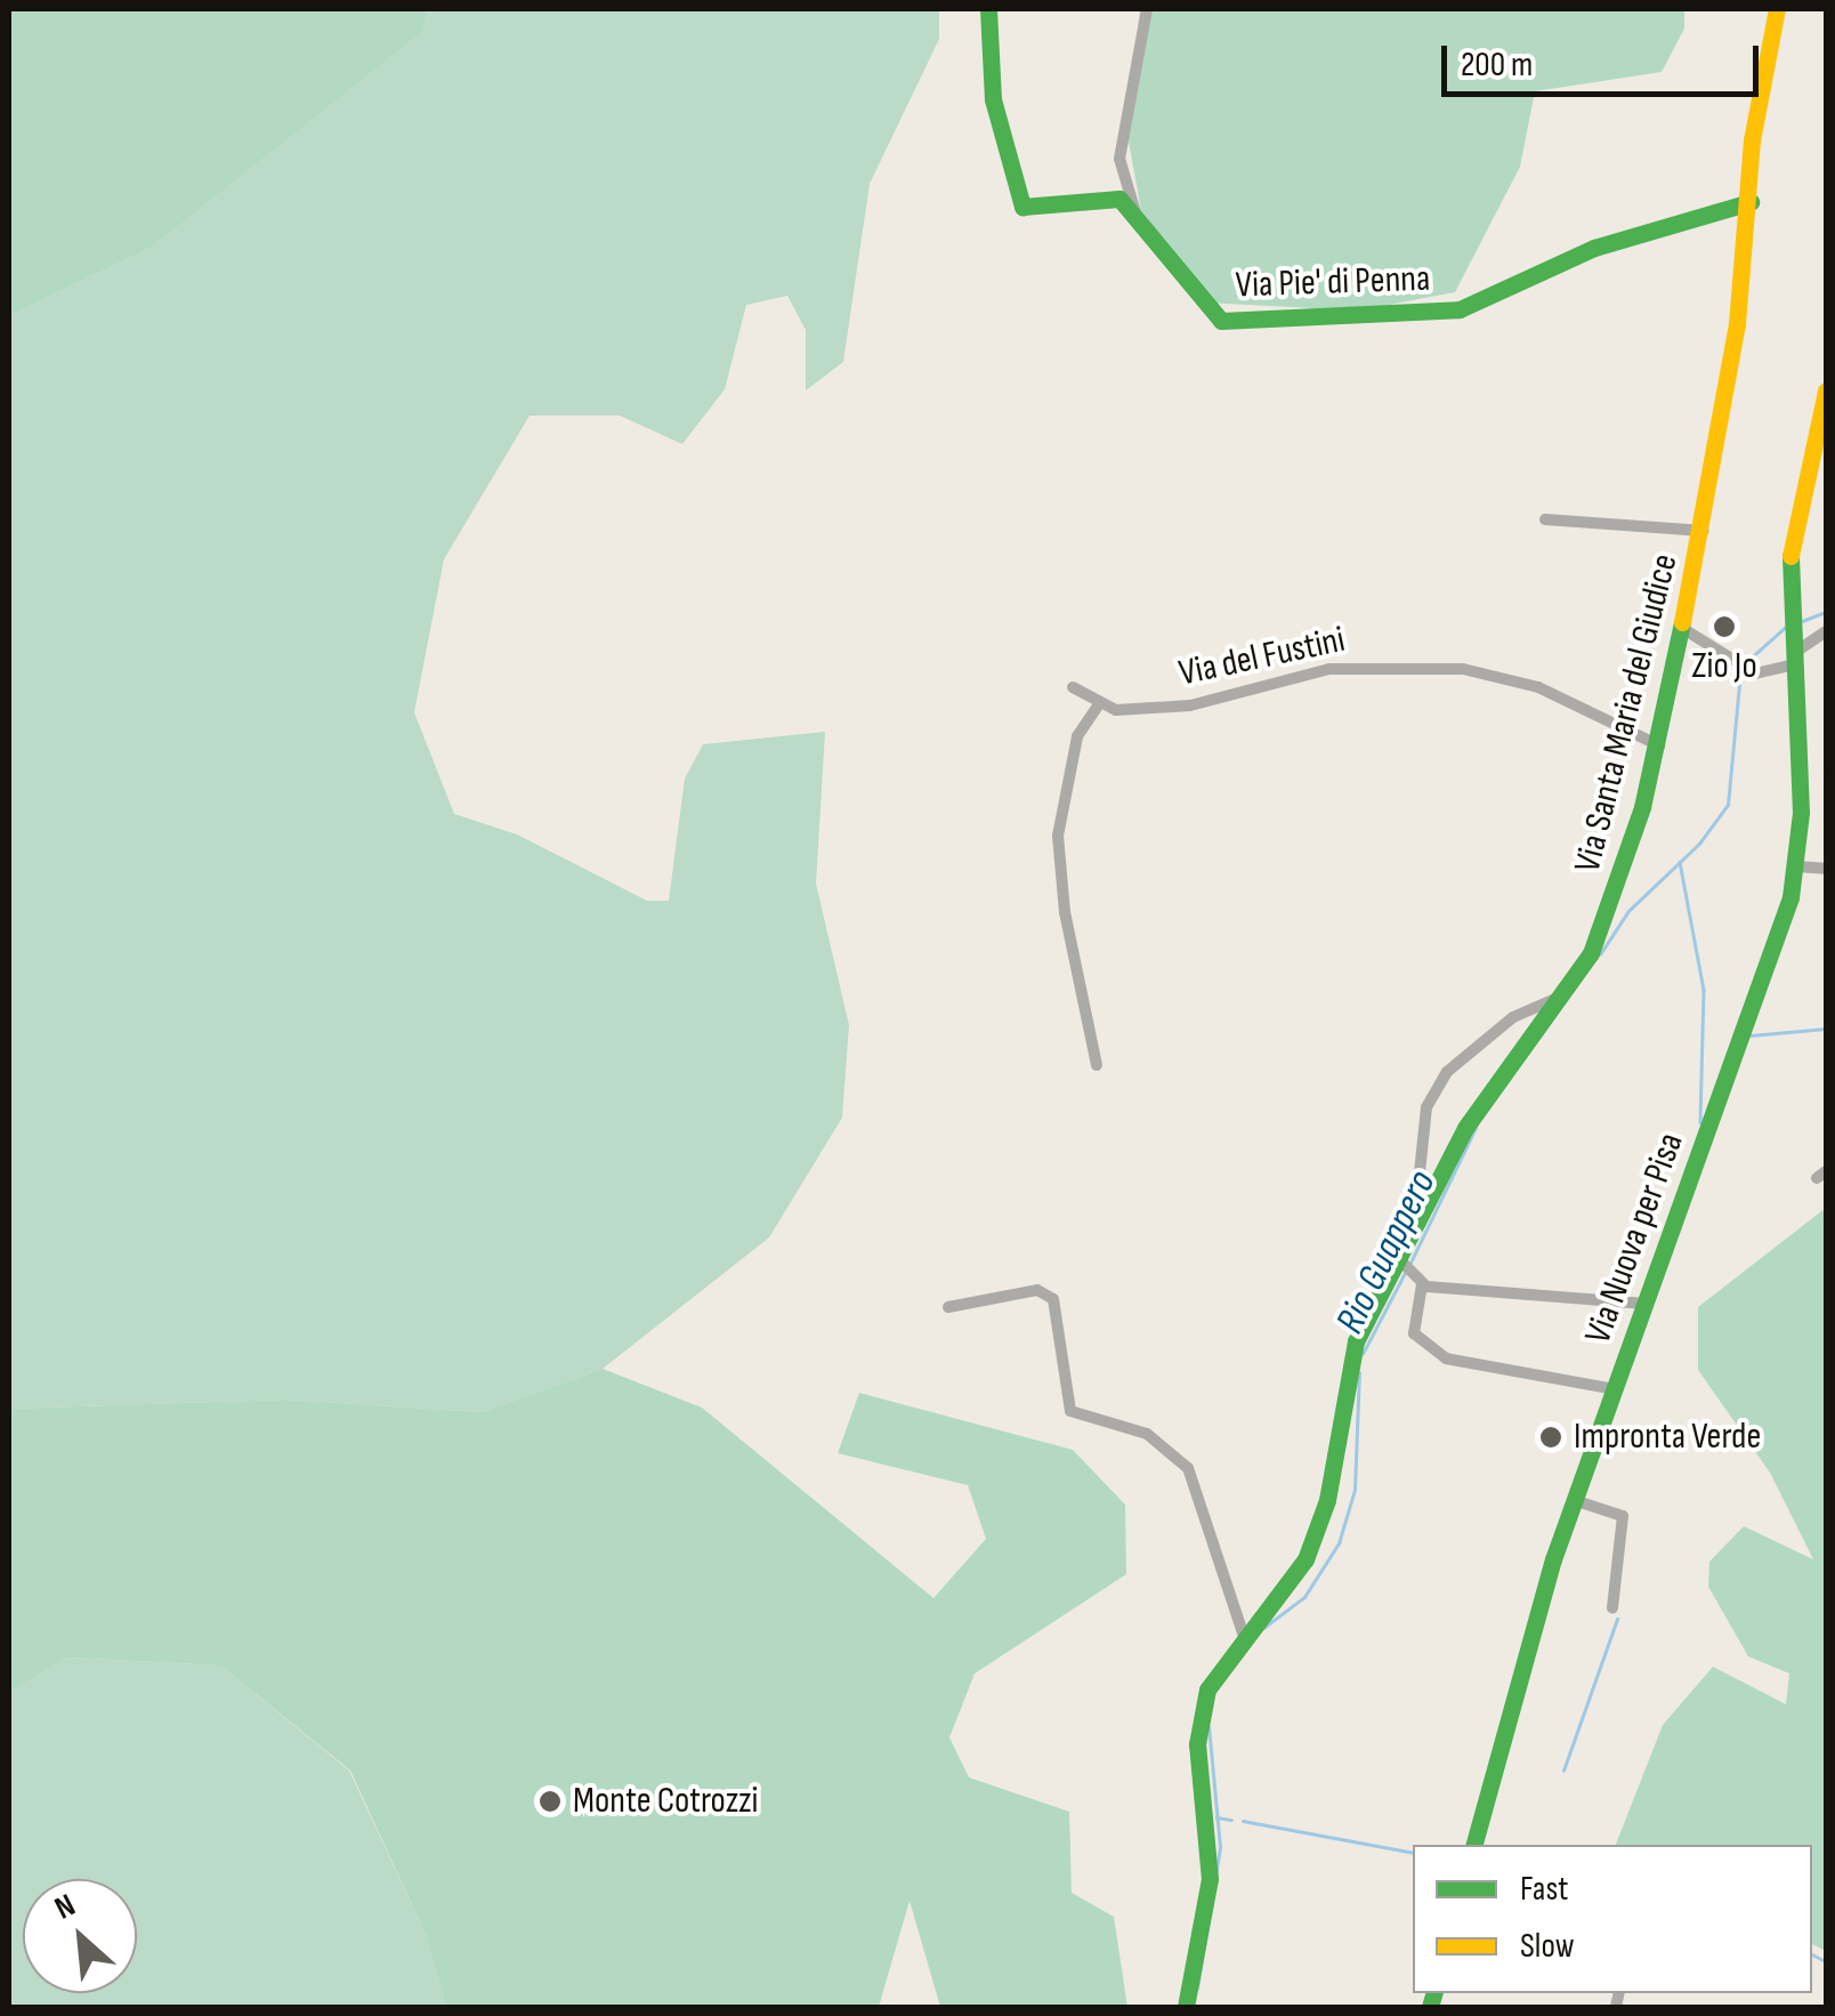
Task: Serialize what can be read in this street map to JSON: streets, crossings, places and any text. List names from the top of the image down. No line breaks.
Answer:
{"streets":{"street":["Via Pie' di Penna","Via del Fustini","Via Santa Maria del Giudice","Via Nuova per Pisa"]},"crossings":[["Via Pie' di Penna","Via Santa Maria del Giudice"],["Via del Fustini","Via Santa Maria del Giudice"]],"water":["Rio Guappero"],"places":["Zio Jo","Impronta Verde","Monte Cotrozzi"],"legend":["Fast","Slow"],"scale_bar":"200 m","north":"top left"}
